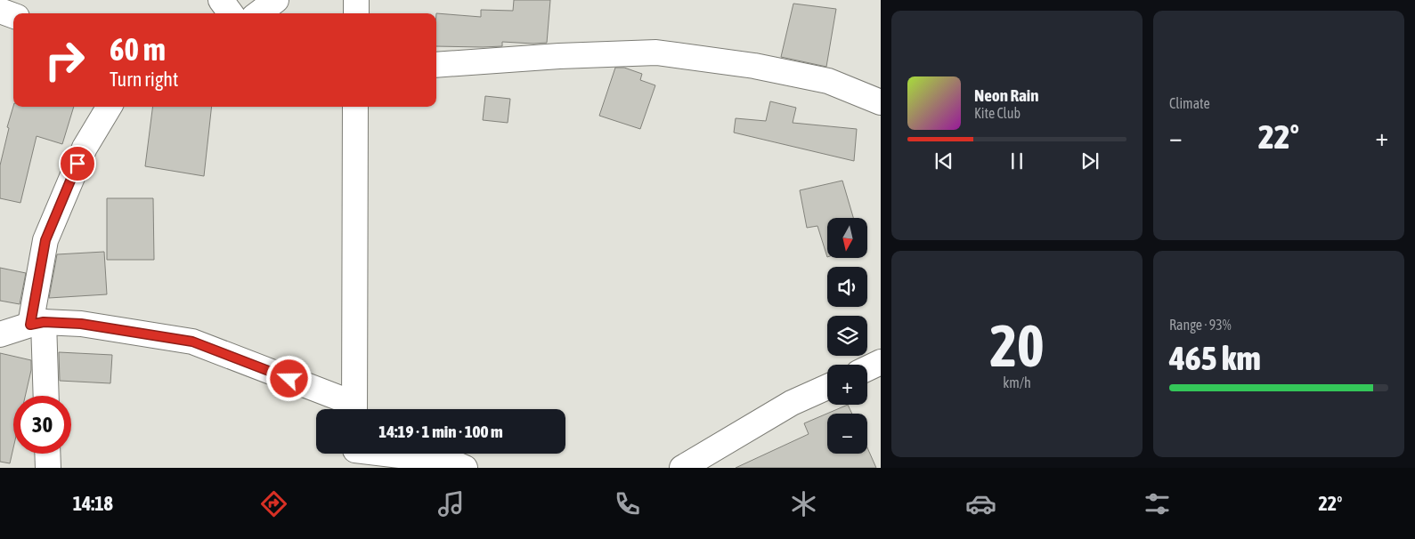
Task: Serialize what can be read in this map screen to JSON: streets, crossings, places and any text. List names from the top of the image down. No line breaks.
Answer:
{"north":"bottom","page":{"tile":["Climate",["20","km/h"],["Range · 93%","465 km"]],"turn":["60 m","Turn right"],"song":["Neon Rain","Kite Club"],"heat":["−","22°","+"],"map_buttons":["+","−"],"limit":"30","trip":"14:19 · 1 min · 100 m","tabs":["14:18","22°"]}}
